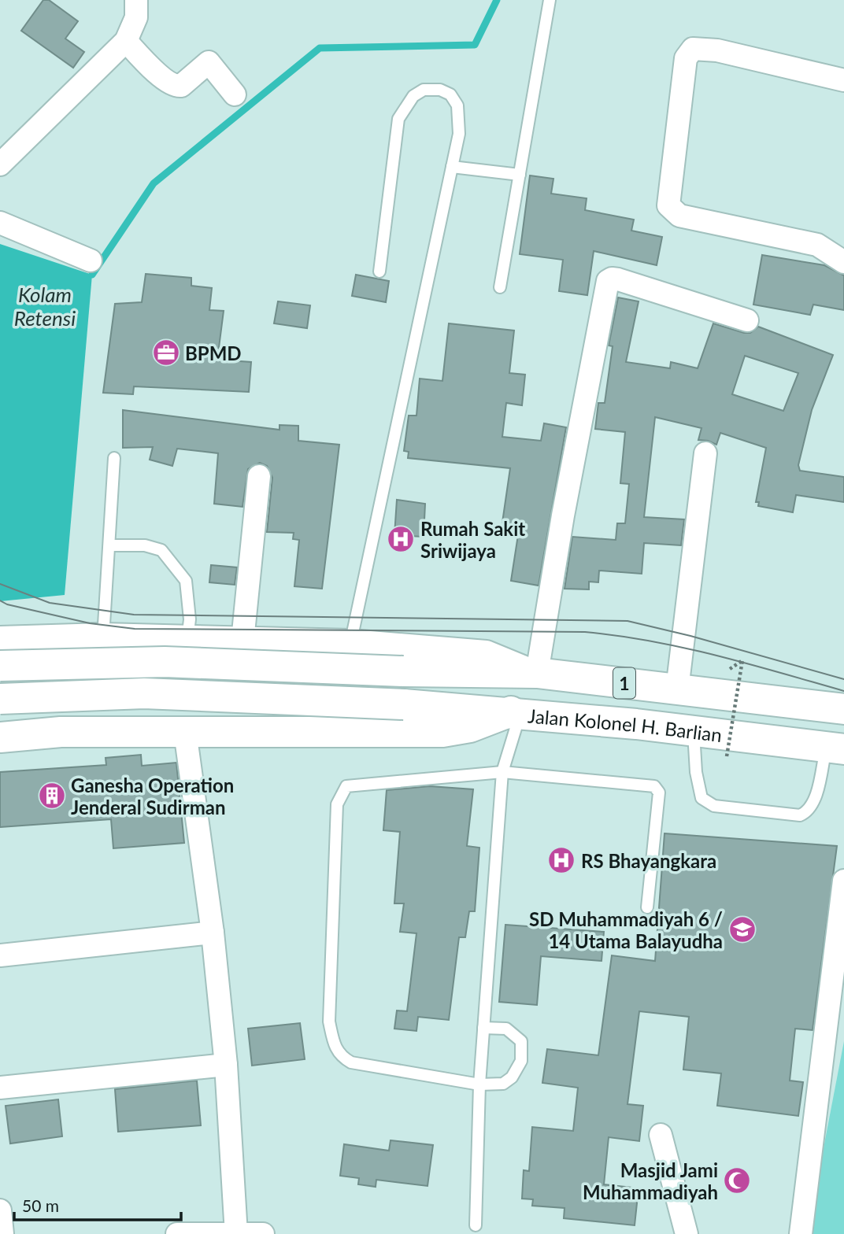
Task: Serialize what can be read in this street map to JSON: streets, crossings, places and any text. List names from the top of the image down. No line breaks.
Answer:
{"streets":{"highway":["1","Jalan Kolonel H. Barlian"]},"water":["Kolam Retensi"],"places":{"office":["BPMD"],"hospital":["Rumah Sakit Sriwijaya","RS Bhayangkara"],"building":["Ganesha Operation Jenderal Sudirman"],"school or university":["SD Muhammadiyah 6 / 14 Utama Balayudha"],"mosque":["Masjid Jami Muhammadiyah"]},"scale_bar":"50 m"}
